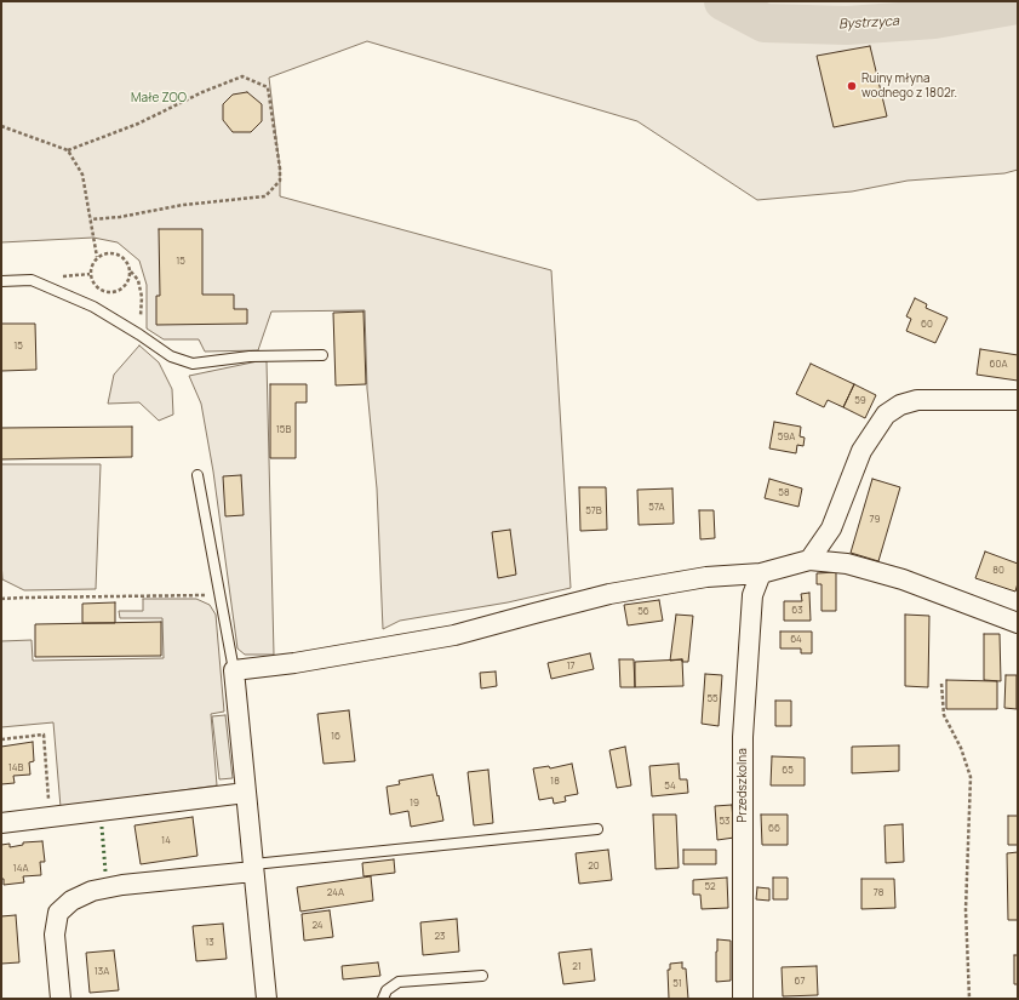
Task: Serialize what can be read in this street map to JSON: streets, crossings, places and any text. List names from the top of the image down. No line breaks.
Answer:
{"streets":{"street":["Przedszkolna"]},"water":["Bystrzyca"],"parks":["Małe ZOO"],"places":["Ruiny młyna wodnego z 1802r."],"house_numbers":["15","60","15","60A","59","15B","59A","58","57A","57B","79","80","63","56","64","17","55","16","14B","65","18","54","19","53","66","14","20","14A","52","24A","78","24","23","13","21","13A","67","51"]}
